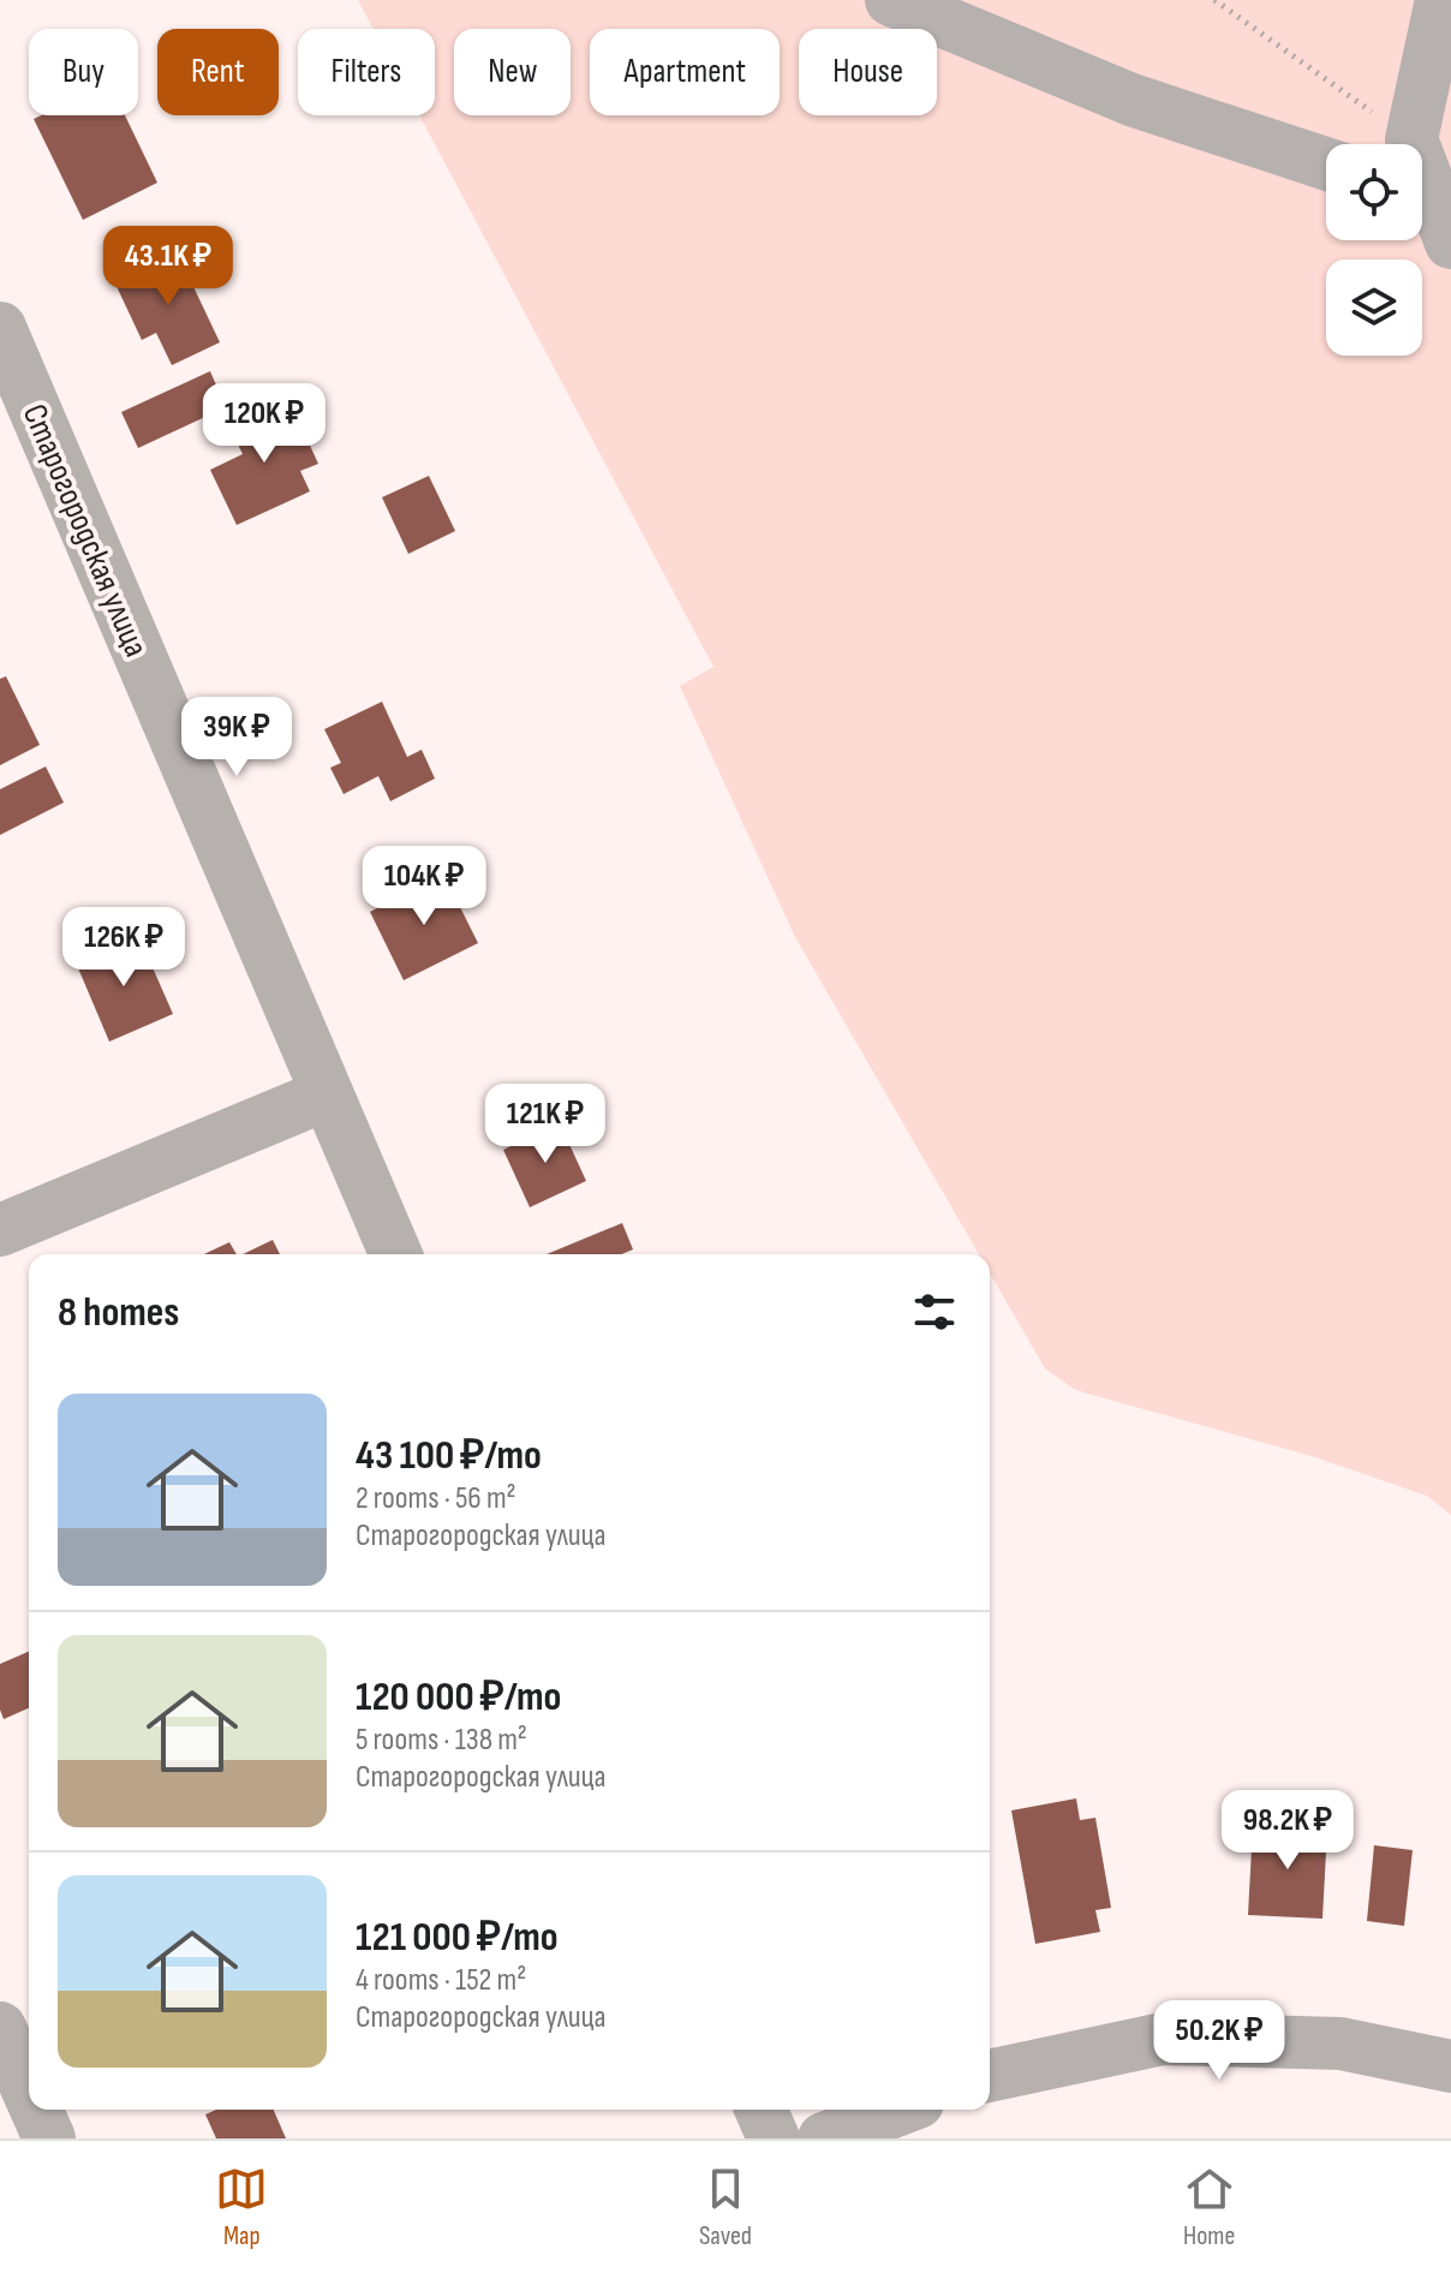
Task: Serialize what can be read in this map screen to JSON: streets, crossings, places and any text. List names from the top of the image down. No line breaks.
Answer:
{"streets":{"street":["Старогородская улица"]},"page":{"chip":["Buy","Rent","Filters","New","Apartment","House"],"price":["43.1K ₽","120K ₽","39K ₽","104K ₽","126K ₽","121K ₽","98.2K ₽","50.2K ₽"],"heading":"8 homes","list":[{"name":"43 100 ₽/mo","note":"2 rooms · 56 m² · Старогородская улица"},{"name":"120 000 ₽/mo","note":"5 rooms · 138 m² · Старогородская улица"},{"name":"121 000 ₽/mo","note":"4 rooms · 152 m² · Старогородская улица"}],"tabs":["Map","Saved","Home"]}}
